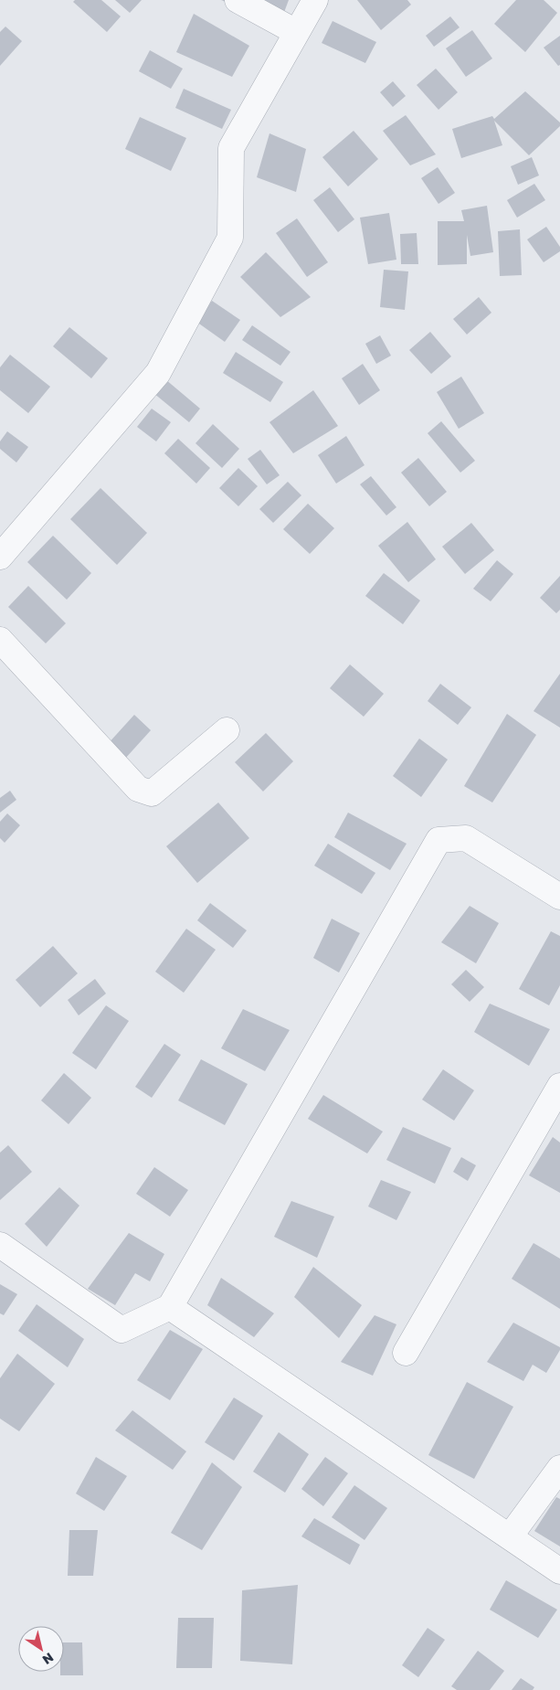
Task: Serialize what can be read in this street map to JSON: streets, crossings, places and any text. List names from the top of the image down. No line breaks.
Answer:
{"north":"bottom right"}
